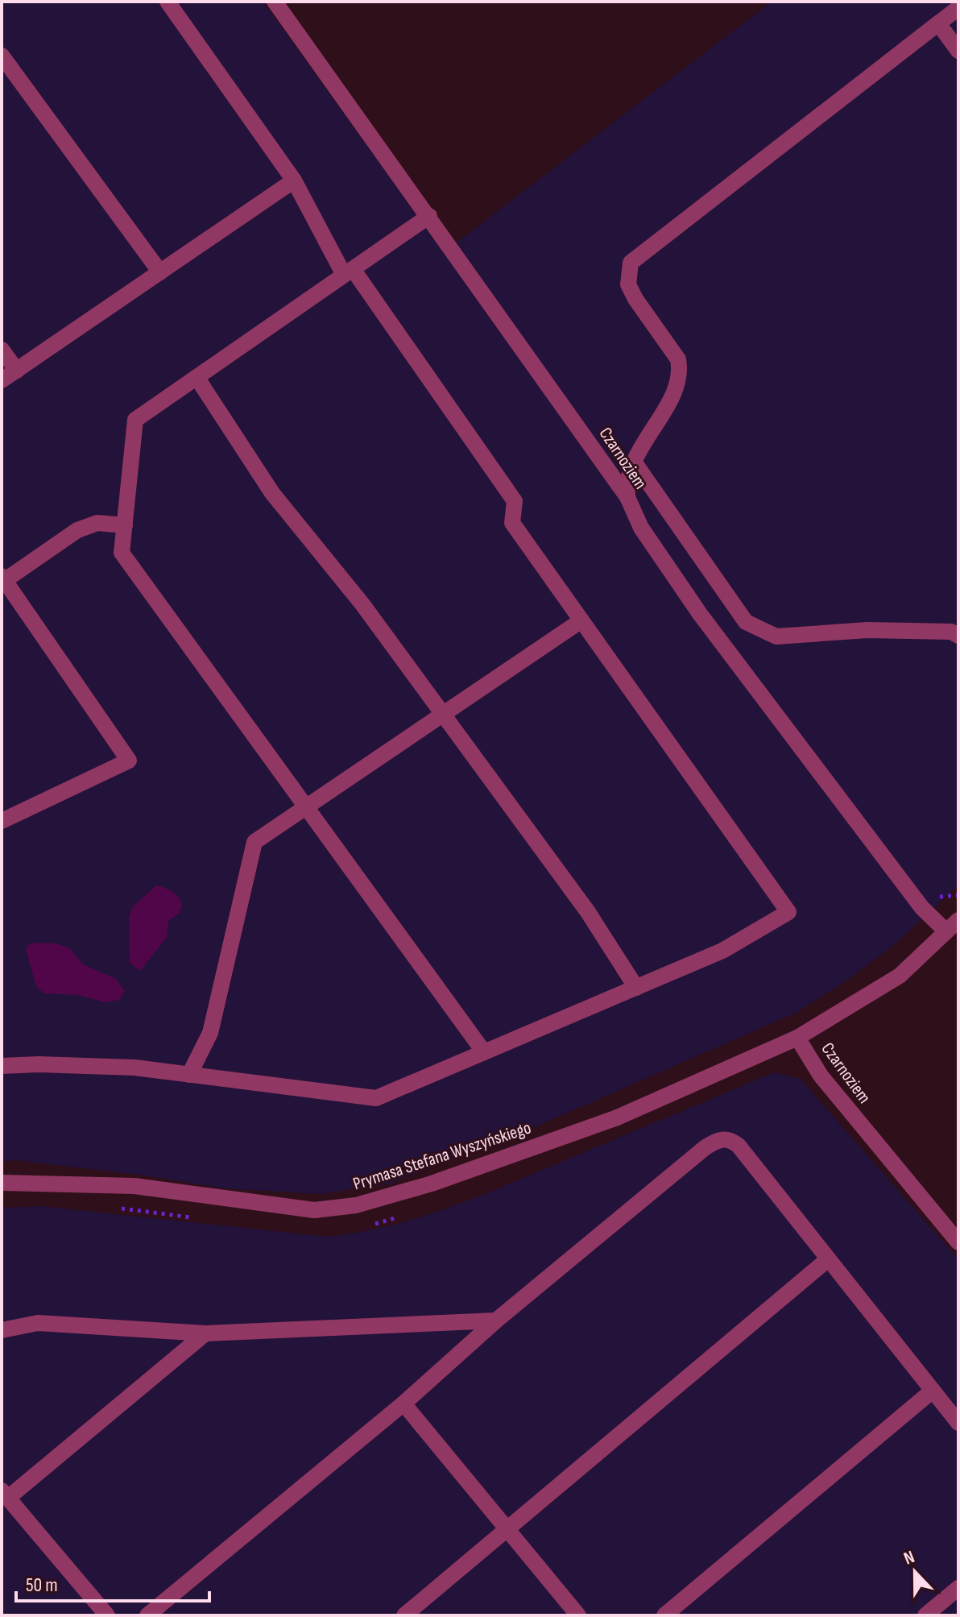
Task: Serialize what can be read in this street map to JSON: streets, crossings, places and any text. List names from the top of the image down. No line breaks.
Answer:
{"streets":{"street":["Czarnoziem","Prymasa Stefana Wyszyńskiego"]},"crossings":[["Czarnoziem","Prymasa Stefana Wyszyńskiego"]],"scale_bar":"50 m","north":"top"}
